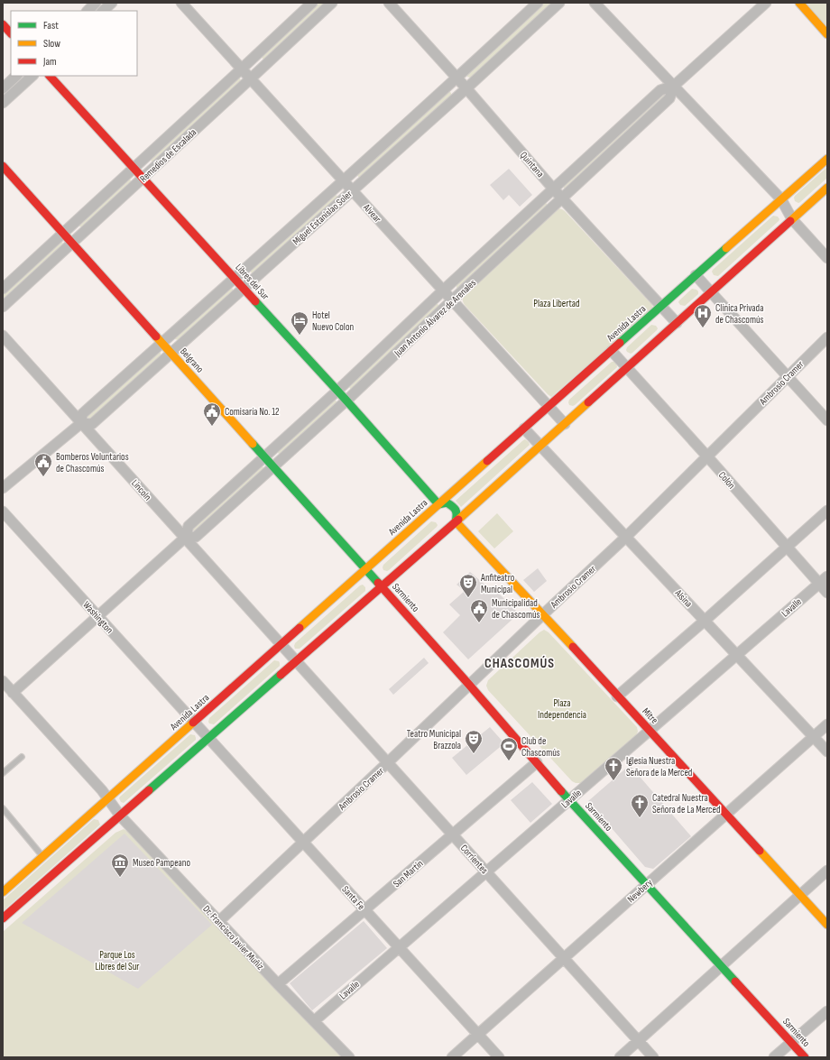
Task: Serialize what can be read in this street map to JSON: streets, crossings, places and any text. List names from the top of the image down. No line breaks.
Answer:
{"streets":{"main road":["Libres del Sur","Avenida Lastra","Belgrano","Sarmiento","Mitre"],"street":["Remedios de Escalada","Quintana","Alvear","Miguel Estanislao Soler","Juan Antonio Álvarez de Arenales","Ambrosio Cramer","Colón","Lincoln","Alsina","Lavalle","Washington","Corrientes","San Martín","Newbery","Santa Fe","Dr. Francisco Javier Muñiz"]},"crossings":[["Remedios de Escalada","Alvear"],["Remedios de Escalada","Libres del Sur"],["Remedios de Escalada","Belgrano"],["Quintana","Miguel Estanislao Soler"],["Quintana","Juan Antonio Álvarez de Arenales"],["Quintana","Avenida Lastra"],["Alvear","Miguel Estanislao Soler"],["Alvear","Juan Antonio Álvarez de Arenales"],["Alvear","Avenida Lastra"],["Miguel Estanislao Soler","Libres del Sur"],["Miguel Estanislao Soler","Belgrano"],["Miguel Estanislao Soler","Lincoln"],["Libres del Sur","Juan Antonio Álvarez de Arenales"],["Libres del Sur","Avenida Lastra"],["Libres del Sur","Mitre"],["Juan Antonio Álvarez de Arenales","Belgrano"],["Juan Antonio Álvarez de Arenales","Lincoln"],["Juan Antonio Álvarez de Arenales","Washington"],["Juan Antonio Álvarez de Arenales","Dr. Francisco Javier Muñiz"],["Avenida Lastra","Belgrano"],["Avenida Lastra","Colón"],["Avenida Lastra","Lincoln"],["Avenida Lastra","Sarmiento"],["Avenida Lastra","Alsina"],["Avenida Lastra","Washington"],["Avenida Lastra","Mitre"],["Avenida Lastra","Dr. Francisco Javier Muñiz"],["Belgrano","Sarmiento"],["Ambrosio Cramer","Colón"],["Ambrosio Cramer","Sarmiento"],["Ambrosio Cramer","Alsina"],["Ambrosio Cramer","Mitre"],["Ambrosio Cramer","Corrientes"],["Ambrosio Cramer","Santa Fe"],["Ambrosio Cramer","Dr. Francisco Javier Muñiz"],["Colón","Lavalle"],["Lincoln","Corrientes"],["Sarmiento","Lavalle"],["Sarmiento","San Martín"],["Sarmiento","Newbery"],["Alsina","Lavalle"],["Alsina","Newbery"],["Lavalle","Mitre"],["Lavalle","Corrientes"],["Lavalle","Santa Fe"],["Lavalle","Dr. Francisco Javier Muñiz"],["Washington","Santa Fe"],["Mitre","Newbery"],["Corrientes","San Martín"],["Corrientes","Newbery"],["San Martín","Santa Fe"],["San Martín","Dr. Francisco Javier Muñiz"],["Newbery","Santa Fe"]],"districts":["CHASCOMÚS"],"parks":["Plaza Libertad","Plaza Independencia","Parque Los Libres del Sur"],"places":{"hospital":["Clínica Privada de Chascomús"],"hotel":["Hotel Nuevo Colon"],"public building":["Comisaría No. 12","Bomberos Voluntarios de Chascomús","Municipalidad de Chascomús"],"theatre":["Anfiteatro Municipal","Teatro Municipal Brazzola"],"sports":["Club de Chascomús"],"church":["Iglesia Nuestra Señora de la Merced","Catedral Nuestra Señora de La Merced"],"museum":["Museo Pampeano"]},"legend":["Fast","Slow","Jam"]}
